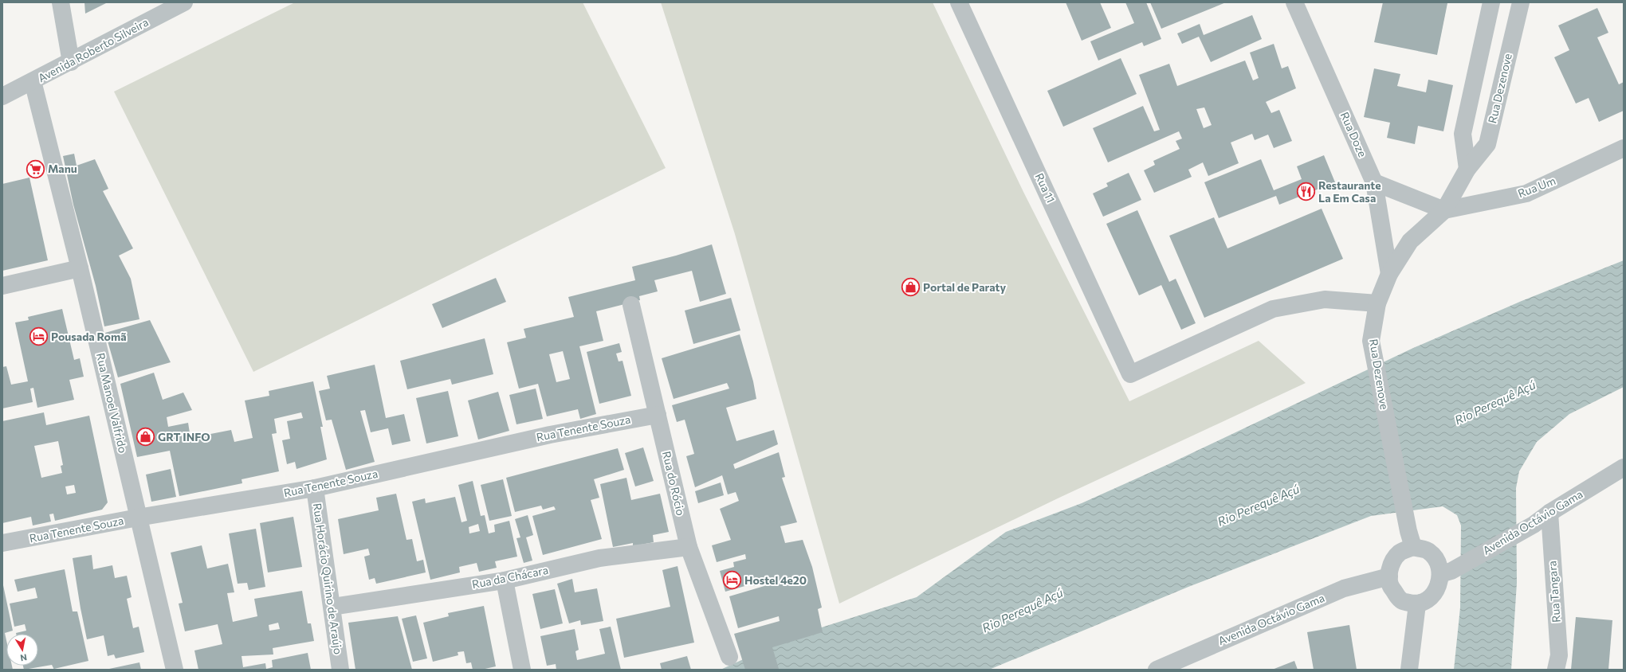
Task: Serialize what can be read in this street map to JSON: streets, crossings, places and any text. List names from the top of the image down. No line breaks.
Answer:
{"streets":{"street":["Avenida Roberto Silveira","Rua Dezenove","Rua Doze","Rua Um","Rua 11","Rua Manoel Valfrido","Rua Tenente Souza","Rua do Rócio","Avenida Octávio Gama","Rua da Chácara","Rua Horácio Quirino de Araújo","Rua Tangara"]},"crossings":[["Avenida Roberto Silveira","Rua Manoel Valfrido"],["Rua Dezenove","Rua Doze"],["Rua Dezenove","Rua Um"],["Rua Dezenove","Rua 11"],["Rua Dezenove","Avenida Octávio Gama"],["Rua Manoel Valfrido","Rua Tenente Souza"],["Rua Tenente Souza","Rua do Rócio"],["Rua Tenente Souza","Rua Horácio Quirino de Araújo"],["Rua do Rócio","Rua da Chácara"],["Avenida Octávio Gama","Rua Tangara"],["Rua da Chácara","Rua Horácio Quirino de Araújo"]],"water":["Rio Perequê Açú"],"places":{"supermarket":["Manu"],"restaurant":["Restaurante La Em Casa"],"shop":["Portal de Paraty","GRT INFO"],"hotel":["Pousada Romã","Hostel 4e20"]},"north":"bottom"}
